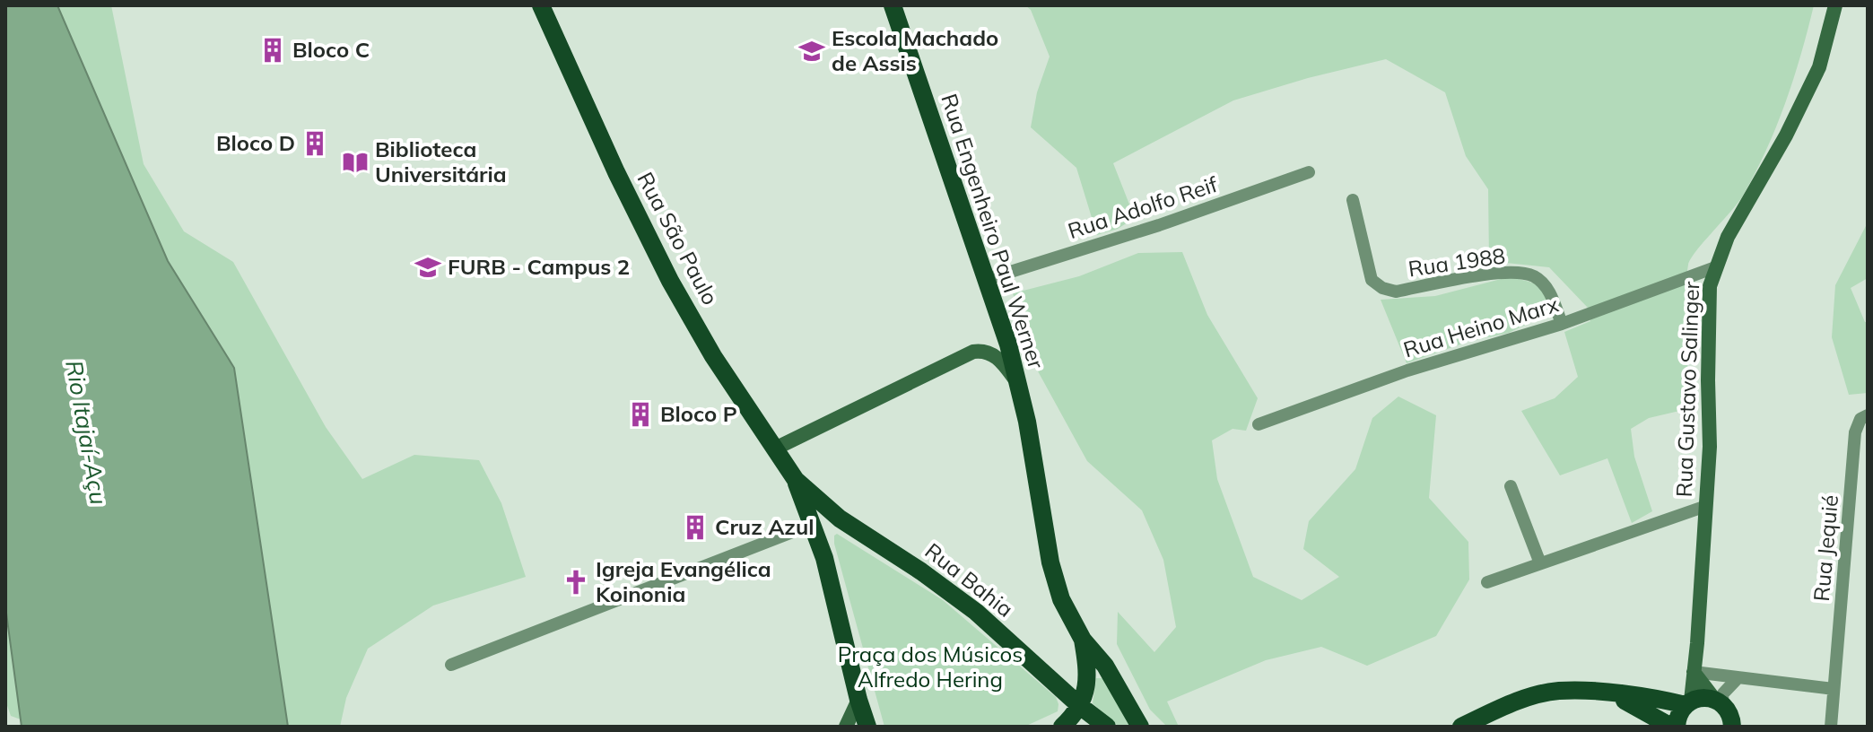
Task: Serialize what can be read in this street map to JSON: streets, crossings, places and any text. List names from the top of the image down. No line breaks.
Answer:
{"streets":{"main road":["Rua Engenheiro Paul Werner","Rua São Paulo","Rua Bahia"],"street":["Rua Adolfo Reif","Rua 1988","Rua Heino Marx","Rua Gustavo Salinger","Rua Jequié"]},"crossings":[["Rua Adolfo Reif","Rua Engenheiro Paul Werner"],["Rua Engenheiro Paul Werner","Rua Bahia"],["Rua São Paulo","Rua Bahia"],["Rua 1988","Rua Heino Marx"],["Rua Heino Marx","Rua Gustavo Salinger"]],"water":["Rio Itajaí-Açu"],"parks":["Praça dos Músicos Alfredo Hering"],"places":{"building":["Bloco C","Bloco D","Bloco P","Cruz Azul"],"school or university":["Escola Machado de Assis","FURB - Campus 2"],"library":["Biblioteca Universitária"],"church":["Igreja Evangélica Koinonia"]}}
